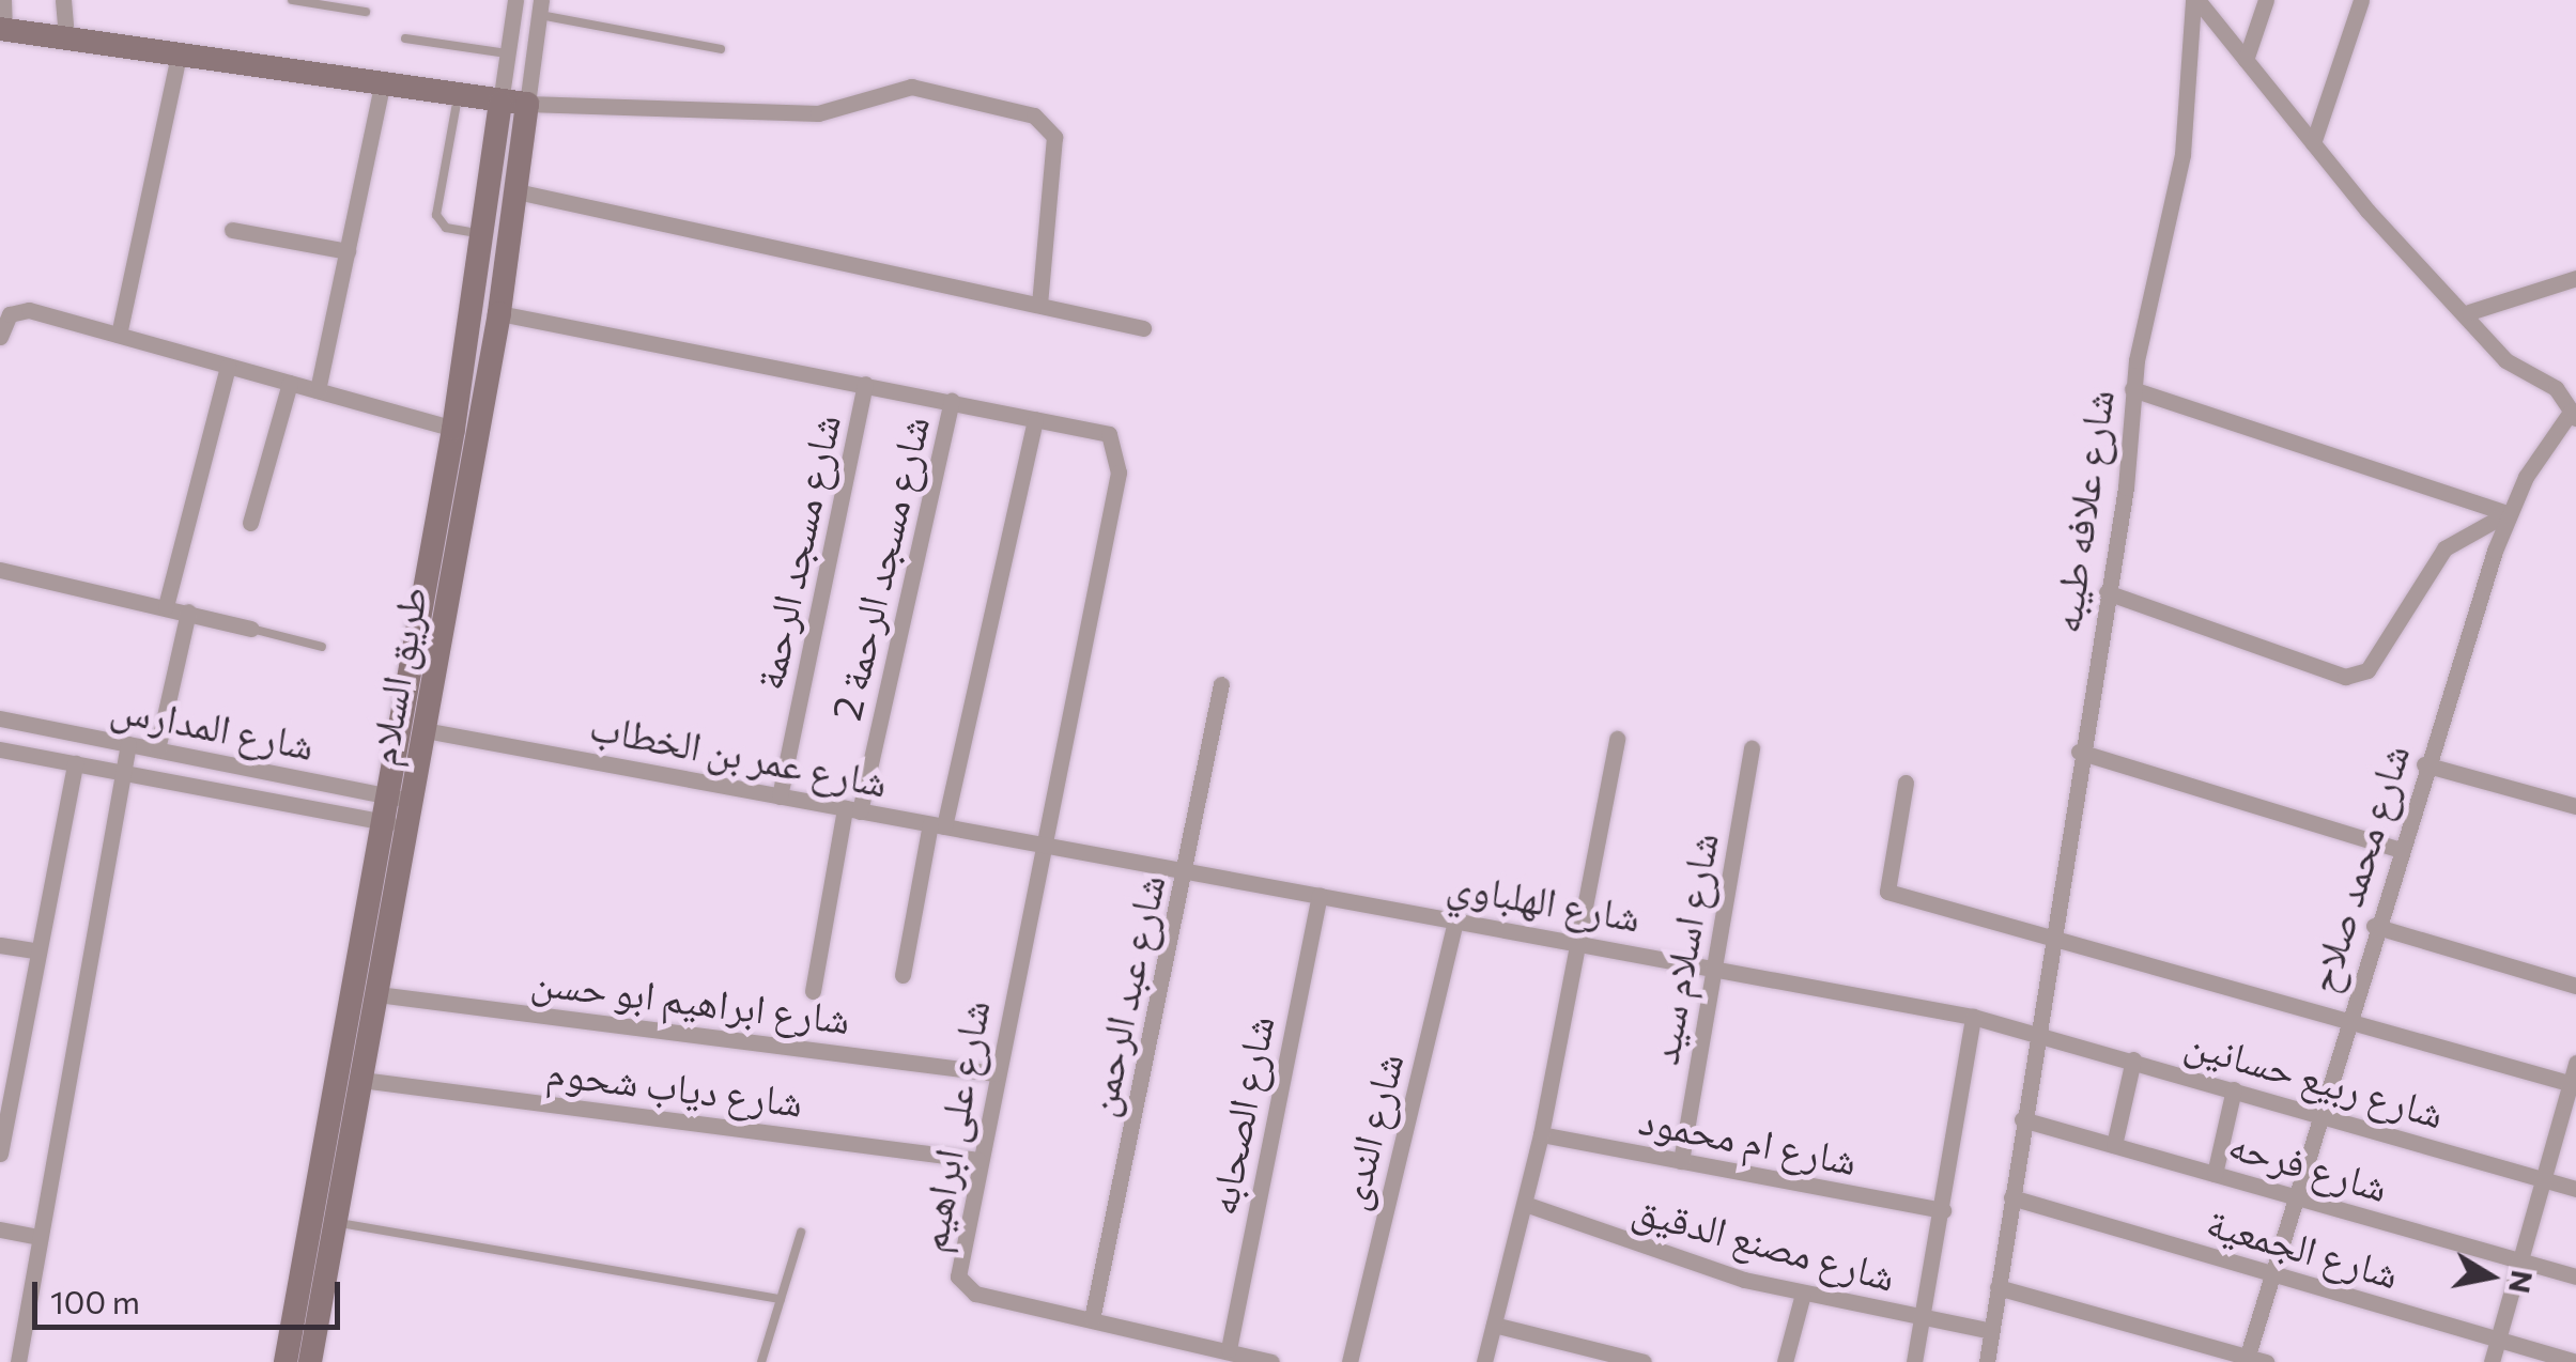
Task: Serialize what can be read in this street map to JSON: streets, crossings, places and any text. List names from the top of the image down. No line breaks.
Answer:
{"streets":{"main road":["طريق السلام"],"street":["شارع علافه طيبه","شارع مسجد الرحمة","شارع مسجد الرحمة 2","شارع المدارس","شارع عمر بن الخطاب","شارع محمد صلاح","شارع الهلباوي","شارع اسلام سيد","شارع عبد الرحمن","شارع ابراهيم ابو حسن","شارع ربيع حسانين","شارع دياب شحوم","شارع الصحابه","شارع على ابراهيم","شارع الندى","شارع ام محمود","شارع فرحه","شارع مصنع الدقيق","شارع الجمعية"]},"crossings":[["شارع علافه طيبه","شارع الهلباوي"],["شارع علافه طيبه","شارع ربيع حسانين"],["شارع علافه طيبه","شارع فرحه"],["شارع علافه طيبه","شارع مصنع الدقيق"],["شارع علافه طيبه","شارع الجمعية"],["شارع مسجد الرحمة","شارع عمر بن الخطاب"],["شارع مسجد الرحمة","شارع على ابراهيم"],["شارع مسجد الرحمة 2","شارع عمر بن الخطاب"],["شارع مسجد الرحمة 2","شارع على ابراهيم"],["طريق السلام","شارع المدارس"],["طريق السلام","شارع عمر بن الخطاب"],["طريق السلام","شارع ابراهيم ابو حسن"],["طريق السلام","شارع دياب شحوم"],["طريق السلام","شارع على ابراهيم"],["شارع عمر بن الخطاب","شارع الهلباوي"],["شارع عمر بن الخطاب","شارع على ابراهيم"],["شارع محمد صلاح","شارع ربيع حسانين"],["شارع محمد صلاح","شارع فرحه"],["شارع محمد صلاح","شارع الجمعية"],["شارع الهلباوي","شارع اسلام سيد"],["شارع الهلباوي","شارع عبد الرحمن"],["شارع الهلباوي","شارع ربيع حسانين"],["شارع الهلباوي","شارع الصحابه"],["شارع الهلباوي","شارع على ابراهيم"],["شارع الهلباوي","شارع الندى"],["شارع اسلام سيد","شارع ام محمود"],["شارع عبد الرحمن","شارع على ابراهيم"],["شارع ابراهيم ابو حسن","شارع على ابراهيم"],["شارع دياب شحوم","شارع على ابراهيم"]],"scale_bar":"100 m","north":"right"}
